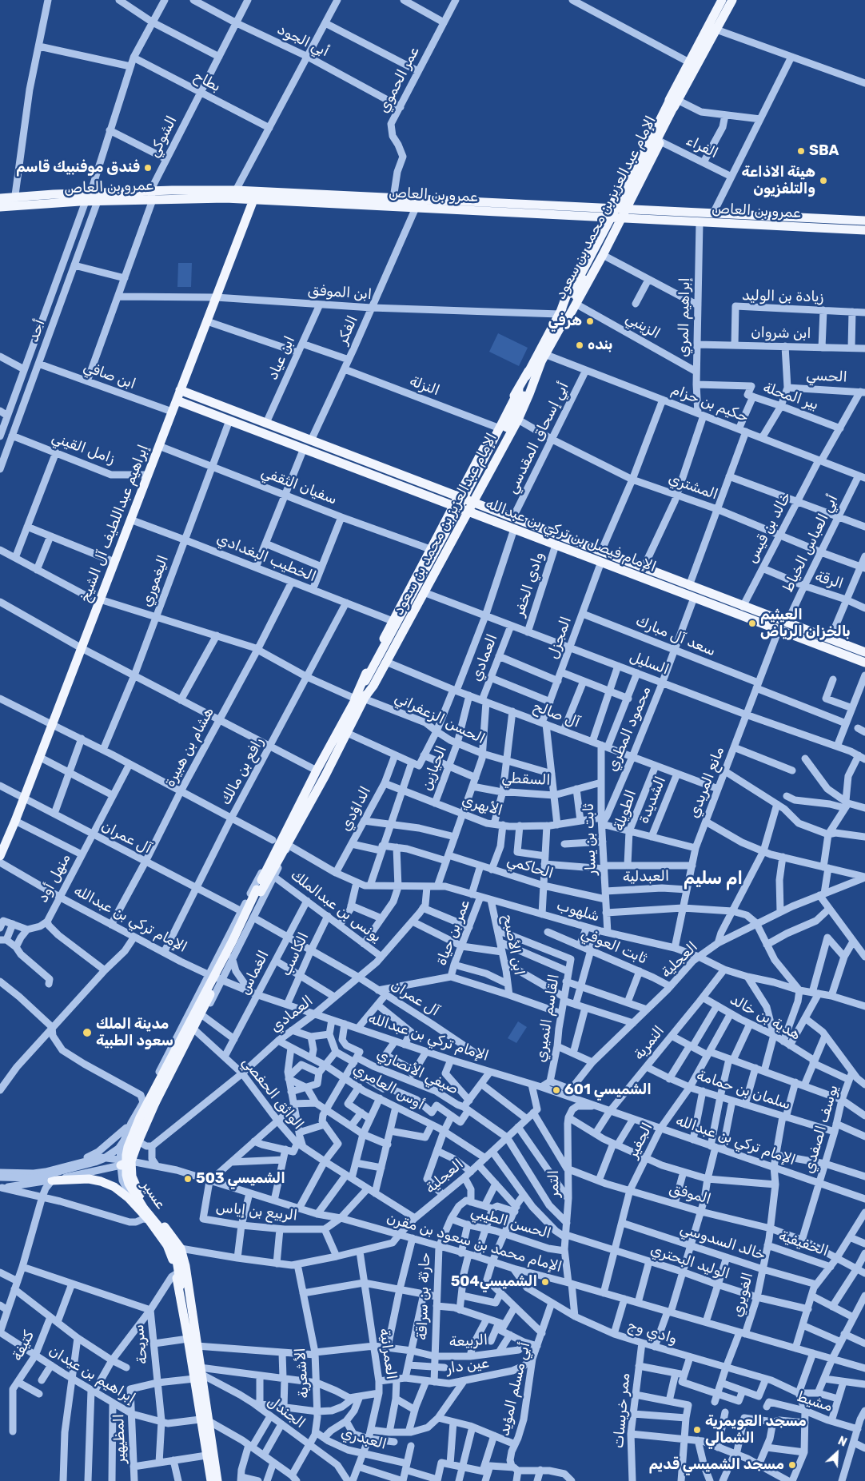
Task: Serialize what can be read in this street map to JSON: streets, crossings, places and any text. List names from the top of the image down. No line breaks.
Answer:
{"streets":{"main road":["عمرو بن العاص","الإمام عبدالعزيز بن محمد بن سعود","إبراهيم عبداللطيف آل الشيخ","الإمام فيصل بن تركي بن عبدالله","عسير"],"street":["أبي الجود","عمر الحموي","بطاح","الشوكي","الفراء","ابن الموفق","زيادة بن الوليد","إبراهيم المري","الزينبي","الفكر","أحد","ابن شروان","ابن عياد","ابن صافي","الحسي","النزلة","بير المحلة","حكيم بن حزام","أبي إسحاق المقدسي","زامل القيني","سفيان الثقفي","المشتري","خالد بن قيس","أبي العباس الخياط","الخطيب البغدادي","الرقة","اليغموري","وادي الخفر","سعد آل مبارك","المجزل","العمادي","السليل","آل صالح","الحسن الزعفراني","محمود المطري","هشام بن هبيرة","الحيازين","رافع بن مالك","السقطي","مانع المريدي","الشديدة","الأبهري","الداؤدي","الطويلة","آل عمران","ثابت بن يسار","الحاكمي","العبدلية","منهل أود","يونس بن عبدالملك","شلهوب","الإمام تركي بن عبدالله","عمر بن حياة","ابن الأصبح","ثابت العوفي","الكاسب","العجلية","الغماس","هدية بن خالد","القاسم النميري","النمرية","صيفي الأنصاري","أوس العامري","سلمان بن حمامة","الواثق الحفصي","يوسف الصفدي","الجفير","التمر","الموفق","الربيع بن إياس","الحسن الطيبي","خالد السدوسي","الإمام محمد بن سعود بن مقرن","الخفيفية","الوليد البحتري","الغويري","حارثة بن سراقة","وادي وج","الربيعة","سريحة","كتيفة","العمرانية","عين دار","الأشعرية","إبراهيم بن عيدان","أبي مسلم المؤيد","مشيط","ممر خريسات","الجندل","المظيهير","العبدري"]},"crossings":[["أبي الجود","عمر الحموي"],["أبي الجود","الشوكي"],["عمر الحموي","عمرو بن العاص"],["بطاح","الشوكي"],["الشوكي","عمرو بن العاص"],["الشوكي","ابن الموفق"],["الشوكي","ابن صافي"],["الفراء","الإمام عبدالعزيز بن محمد بن سعود"],["عمرو بن العاص","الإمام عبدالعزيز بن محمد بن سعود"],["عمرو بن العاص","إبراهيم المري"],["عمرو بن العاص","الفكر"],["عمرو بن العاص","أحد"],["عمرو بن العاص","إبراهيم عبداللطيف آل الشيخ"],["الإمام عبدالعزيز بن محمد بن سعود","ابن الموفق"],["الإمام عبدالعزيز بن محمد بن سعود","الزينبي"],["الإمام عبدالعزيز بن محمد بن سعود","النزلة"],["الإمام عبدالعزيز بن محمد بن سعود","حكيم بن حزام"],["الإمام عبدالعزيز بن محمد بن سعود","سفيان الثقفي"],["الإمام عبدالعزيز بن محمد بن سعود","المشتري"],["الإمام عبدالعزيز بن محمد بن سعود","الإمام فيصل بن تركي بن عبدالله"],["الإمام عبدالعزيز بن محمد بن سعود","الخطيب البغدادي"],["الإمام عبدالعزيز بن محمد بن سعود","السليل"],["الإمام عبدالعزيز بن محمد بن سعود","آل صالح"],["الإمام عبدالعزيز بن محمد بن سعود","الحسن الزعفراني"],["الإمام عبدالعزيز بن محمد بن سعود","آل عمران"],["الإمام عبدالعزيز بن محمد بن سعود","يونس بن عبدالملك"],["الإمام عبدالعزيز بن محمد بن سعود","شلهوب"],["الإمام عبدالعزيز بن محمد بن سعود","الإمام تركي بن عبدالله"],["الإمام عبدالعزيز بن محمد بن سعود","الواثق الحفصي"],["الإمام عبدالعزيز بن محمد بن سعود","عسير"],["الإمام عبدالعزيز بن محمد بن سعود","الإمام محمد بن سعود بن مقرن"],["ابن الموفق","الفكر"],["ابن الموفق","ابن عياد"],["ابن الموفق","إبراهيم عبداللطيف آل الشيخ"],["زيادة بن الوليد","ابن شروان"],["إبراهيم المري","الزينبي"],["إبراهيم المري","ابن شروان"],["إبراهيم المري","بير المحلة"],["إبراهيم المري","حكيم بن حزام"],["إبراهيم المري","المشتري"],["إبراهيم المري","الإمام فيصل بن تركي بن عبدالله"],["الفكر","النزلة"],["الفكر","الإمام فيصل بن تركي بن عبدالله"],["أحد","ابن صافي"],["أحد","زامل القيني"],["ابن عياد","الإمام فيصل بن تركي بن عبدالله"],["ابن صافي","إبراهيم عبداللطيف آل الشيخ"],["الحسي","خالد بن قيس"],["بير المحلة","خالد بن قيس"],["حكيم بن حزام","أبي إسحاق المقدسي"],["حكيم بن حزام","خالد بن قيس"],["حكيم بن حزام","أبي العباس الخياط"],["أبي إسحاق المقدسي","المشتري"],["أبي إسحاق المقدسي","الإمام فيصل بن تركي بن عبدالله"],["زامل القيني","إبراهيم عبداللطيف آل الشيخ"],["سفيان الثقفي","إبراهيم عبداللطيف آل الشيخ"],["سفيان الثقفي","اليغموري"],["المشتري","خالد بن قيس"],["المشتري","أبي العباس الخياط"],["إبراهيم عبداللطيف آل الشيخ","الإمام فيصل بن تركي بن عبدالله"],["إبراهيم عبداللطيف آل الشيخ","الخطيب البغدادي"],["إبراهيم عبداللطيف آل الشيخ","الحسن الزعفراني"],["إبراهيم عبداللطيف آل الشيخ","آل عمران"],["إبراهيم عبداللطيف آل الشيخ","شلهوب"],["خالد بن قيس","الإمام فيصل بن تركي بن عبدالله"],["خالد بن قيس","الرقة"],["الإمام فيصل بن تركي بن عبدالله","أبي العباس الخياط"],["الإمام فيصل بن تركي بن عبدالله","اليغموري"],["الإمام فيصل بن تركي بن عبدالله","وادي الخفر"],["الإمام فيصل بن تركي بن عبدالله","المجزل"],["الإمام فيصل بن تركي بن عبدالله","محمود المطري"],["الإمام فيصل بن تركي بن عبدالله","مانع المريدي"],["أبي العباس الخياط","الرقة"],["الخطيب البغدادي","اليغموري"],["الخطيب البغدادي","هشام بن هبيرة"],["الخطيب البغدادي","رافع بن مالك"],["اليغموري","الحسن الزعفراني"],["اليغموري","شلهوب"],["وادي الخفر","السليل"],["سعد آل مبارك","المجزل"],["سعد آل مبارك","محمود المطري"],["سعد آل مبارك","مانع المريدي"],["المجزل","السليل"],["المجزل","آل صالح"],["المجزل","الحسن الزعفراني"],["المجزل","السقطي"],["المجزل","الأبهري"],["العمادي","السليل"],["العمادي","آل صالح"],["العمادي","الحسن الزعفراني"],["العمادي","السقطي"],["العمادي","الأبهري"],["العمادي","آل عمران"],["العمادي","الحاكمي"],["العمادي","يونس بن عبدالملك"],["العمادي","شلهوب"],["العمادي","الإمام تركي بن عبدالله"],["العمادي","أوس العامري"],["العمادي","الواثق الحفصي"],["السليل","محمود المطري"],["السليل","مانع المريدي"],["آل صالح","محمود المطري"],["آل صالح","الحيازين"],["آل صالح","مانع المريدي"],["آل صالح","الشديدة"],["آل صالح","الطويلة"],["آل صالح","ثابت بن يسار"],["الحسن الزعفراني","هشام بن هبيرة"],["الحسن الزعفراني","الحيازين"],["الحسن الزعفراني","رافع بن مالك"],["محمود المطري","الأبهري"],["محمود المطري","ثابت بن يسار"],["هشام بن هبيرة","آل عمران"],["هشام بن هبيرة","شلهوب"],["هشام بن هبيرة","الإمام تركي بن عبدالله"],["الحيازين","الأبهري"],["رافع بن مالك","آل عمران"],["رافع بن مالك","شلهوب"],["رافع بن مالك","الإمام تركي بن عبدالله"],["السقطي","ثابت بن يسار"],["مانع المريدي","الأبهري"],["مانع المريدي","العبدلية"],["مانع المريدي","شلهوب"],["الشديدة","الأبهري"],["الأبهري","الداؤدي"],["الأبهري","الطويلة"],["الأبهري","ثابت بن يسار"],["الداؤدي","الحاكمي"],["الداؤدي","شلهوب"],["آل عمران","منهل أود"],["آل عمران","الكاسب"],["آل عمران","الغماس"],["ثابت بن يسار","الحاكمي"],["ثابت بن يسار","العبدلية"],["ثابت بن يسار","شلهوب"],["منهل أود","شلهوب"],["منهل أود","الإمام تركي بن عبدالله"],["يونس بن عبدالملك","الكاسب"],["يونس بن عبدالملك","الغماس"],["شلهوب","عمر بن حياة"],["شلهوب","ابن الأصبح"],["شلهوب","العجلية"],["شلهوب","النمرية"],["الإمام تركي بن عبدالله","الكاسب"],["الإمام تركي بن عبدالله","الغماس"],["الإمام تركي بن عبدالله","النمرية"],["الإمام تركي بن عبدالله","يوسف الصفدي"],["الإمام تركي بن عبدالله","الجفير"],["الإمام تركي بن عبدالله","الغويري"],["ابن الأصبح","القاسم النميري"],["ثابت العوفي","العجلية"],["العجلية","صيفي الأنصاري"],["العجلية","أوس العامري"],["العجلية","الواثق الحفصي"],["العجلية","الإمام محمد بن سعود بن مقرن"],["العجلية","الوليد البحتري"],["العجلية","العمرانية"],["العجلية","الأشعرية"],["الغماس","الواثق الحفصي"],["هدية بن خالد","النمرية"],["هدية بن خالد","يوسف الصفدي"],["هدية بن خالد","الجفير"],["النمرية","سلمان بن حمامة"],["سلمان بن حمامة","يوسف الصفدي"],["سلمان بن حمامة","الجفير"],["سلمان بن حمامة","الغويري"],["الواثق الحفصي","الربيع بن إياس"],["يوسف الصفدي","الموفق"],["الجفير","الموفق"],["الجفير","خالد السدوسي"],["الجفير","الإمام محمد بن سعود بن مقرن"],["الجفير","الوليد البحتري"],["التمر","الموفق"],["التمر","الحسن الطيبي"],["التمر","الإمام محمد بن سعود بن مقرن"],["التمر","الوليد البحتري"],["التمر","وادي وج"],["الموفق","الغويري"],["الربيع بن إياس","الإمام محمد بن سعود بن مقرن"],["الحسن الطيبي","حارثة بن سراقة"],["خالد السدوسي","الغويري"],["الإمام محمد بن سعود بن مقرن","الغويري"],["الإمام محمد بن سعود بن مقرن","حارثة بن سراقة"],["الإمام محمد بن سعود بن مقرن","وادي وج"],["الخفيفية","الغويري"],["الوليد البحتري","الغويري"],["الغويري","وادي وج"],["حارثة بن سراقة","الربيعة"],["حارثة بن سراقة","عين دار"],["وادي وج","أبي مسلم المؤيد"],["وادي وج","ممر خريسات"],["الربيعة","العمرانية"],["الربيعة","الأشعرية"],["سريحة","إبراهيم بن عيدان"],["سريحة","المظيهير"],["كتيفة","إبراهيم بن عيدان"],["العمرانية","عين دار"],["العمرانية","العبدري"],["عين دار","أبي مسلم المؤيد"],["الأشعرية","الجندل"],["الأشعرية","المظيهير"],["الأشعرية","العبدري"],["إبراهيم بن عيدان","المظيهير"],["الجندل","المظيهير"]],"districts":["ام سليم"],"places":["SBA","فندق موفنبيك قاسم","هيئة الاذاعة والتلفزيون","هرفي","بنده","العيثيم بالخزان الرياض","مدينة الملك سعود الطبية","الشميسي 601","الشميسي 503","الشميسي504","مسجد العويمرية الشمالي","مسجد الشميسي قديم"],"north":"top right"}
